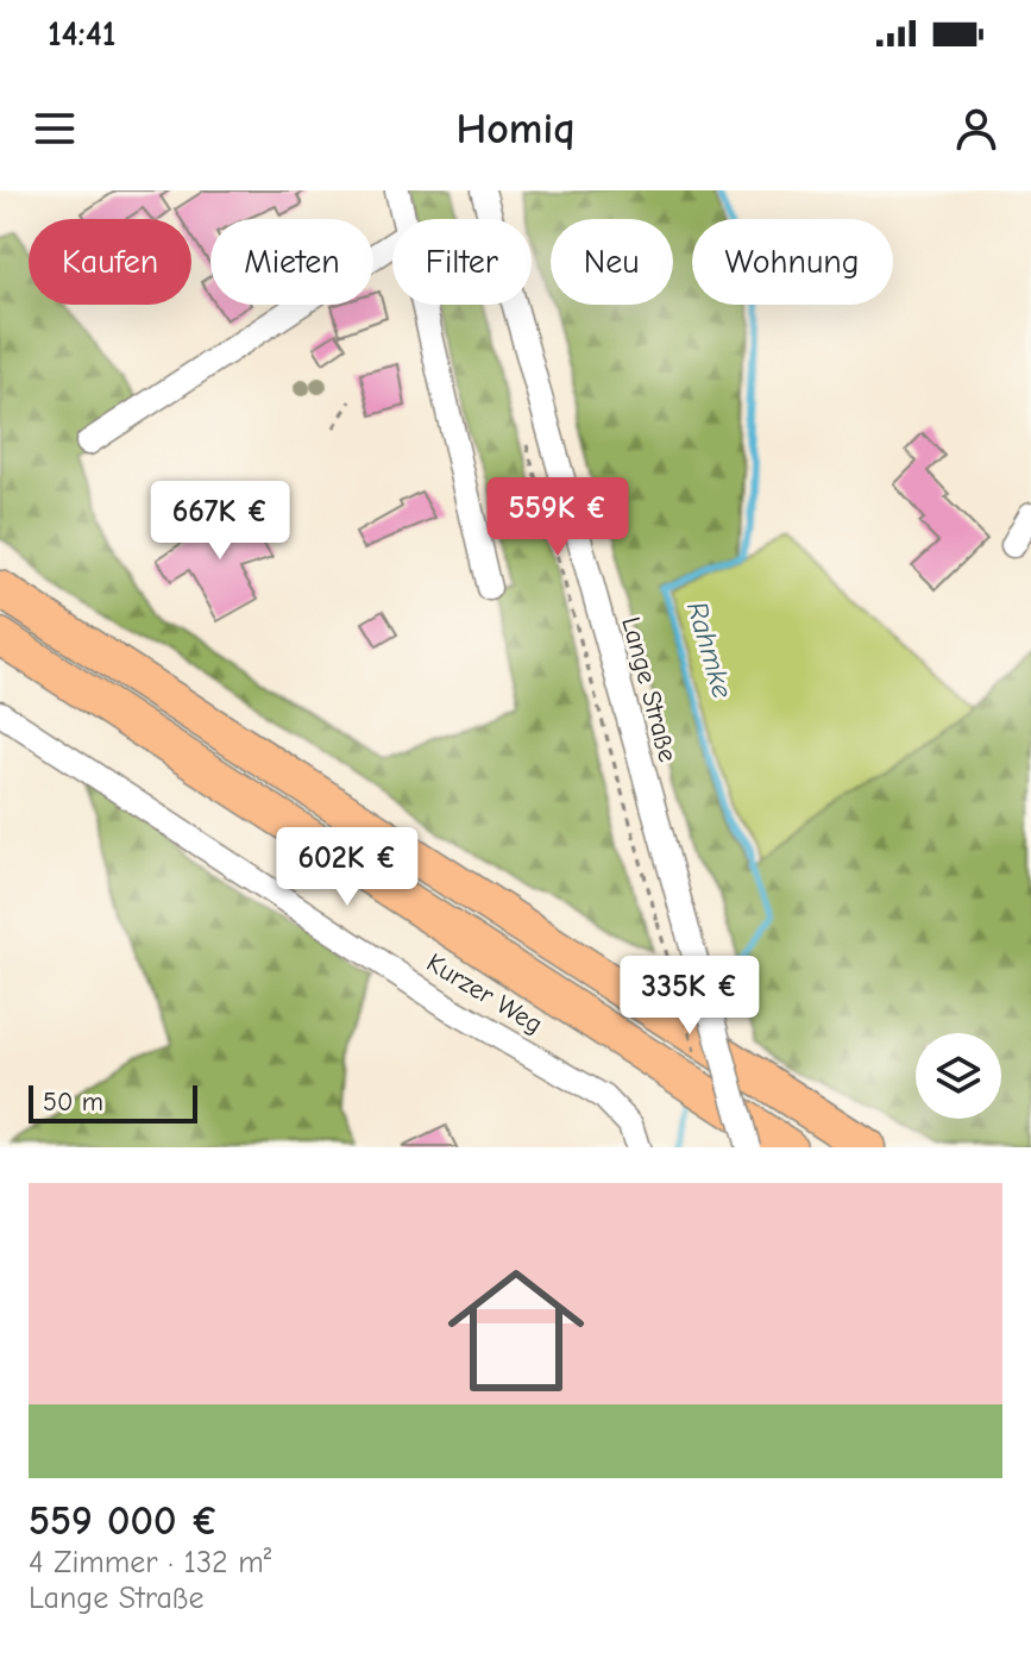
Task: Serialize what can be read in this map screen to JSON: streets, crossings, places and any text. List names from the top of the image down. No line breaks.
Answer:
{"streets":{"street":["Lange Straße","Kurzer Weg"]},"water":["Rahmke"],"scale_bar":"50 m","page":{"status":"14:41","header":"Homiq","chip":["Kaufen","Mieten","Filter","Neu","Wohnung"],"price":["559K €","667K €","602K €","335K €"],"scale":"50 m","list":[{"name":"559 000 €","note":"4 Zimmer · 132 m² · Lange Straße"}]}}
